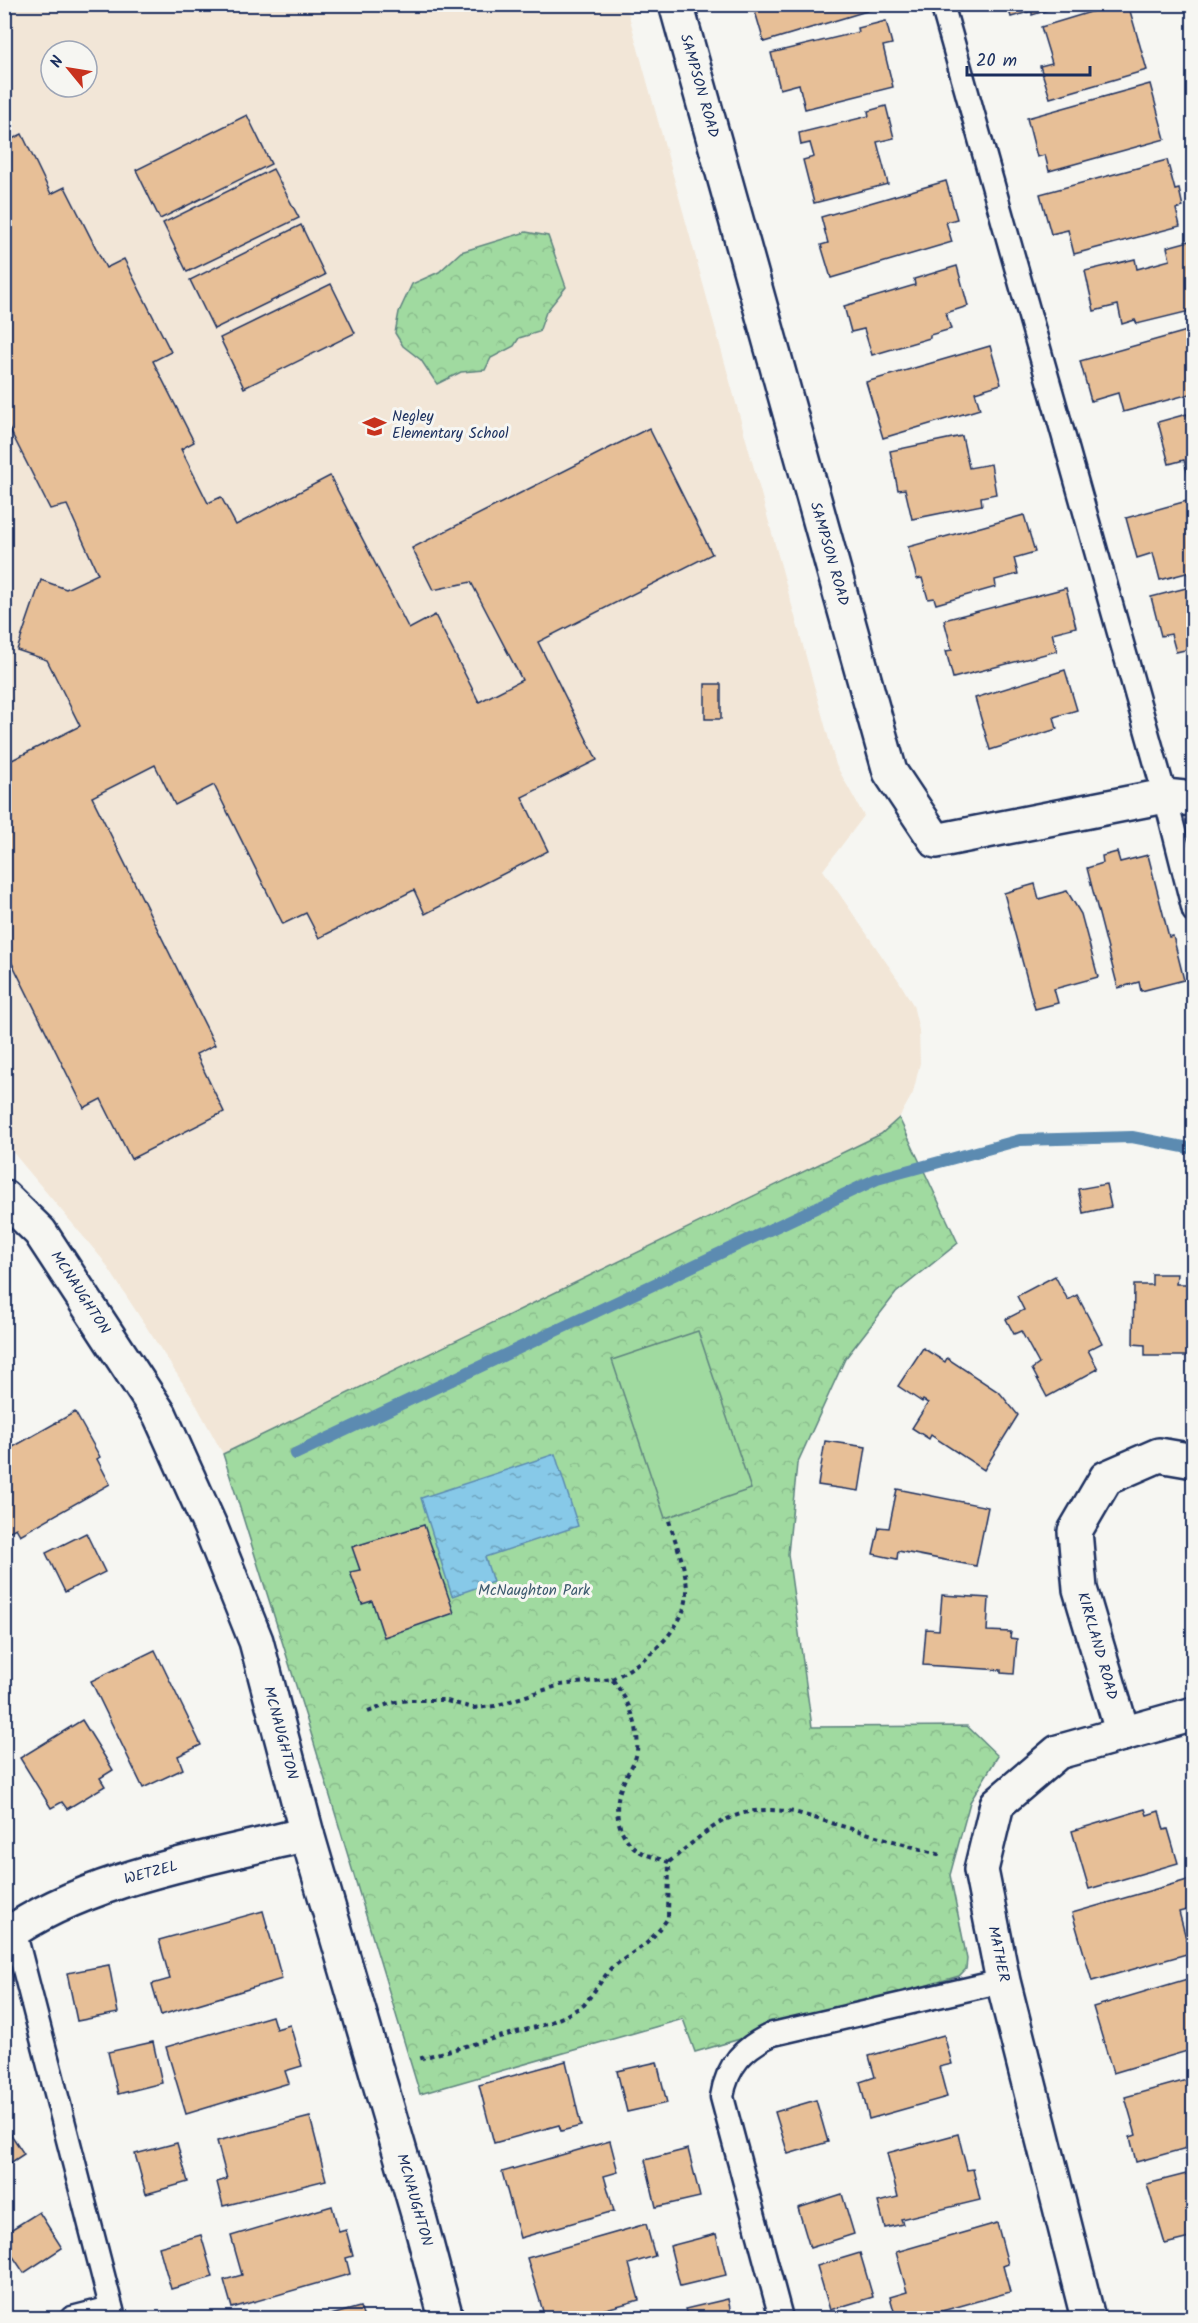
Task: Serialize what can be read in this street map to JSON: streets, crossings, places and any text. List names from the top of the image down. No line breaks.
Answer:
{"streets":{"street":["SAMPSON ROAD","MCNAUGHTON","KIRKLAND ROAD","WETZEL","MATHER"]},"crossings":[["MCNAUGHTON","WETZEL"],["KIRKLAND ROAD","MATHER"]],"parks":["McNaughton Park"],"places":{"school or university":["Negley Elementary School"]},"scale_bar":"20 m","north":"top left"}
